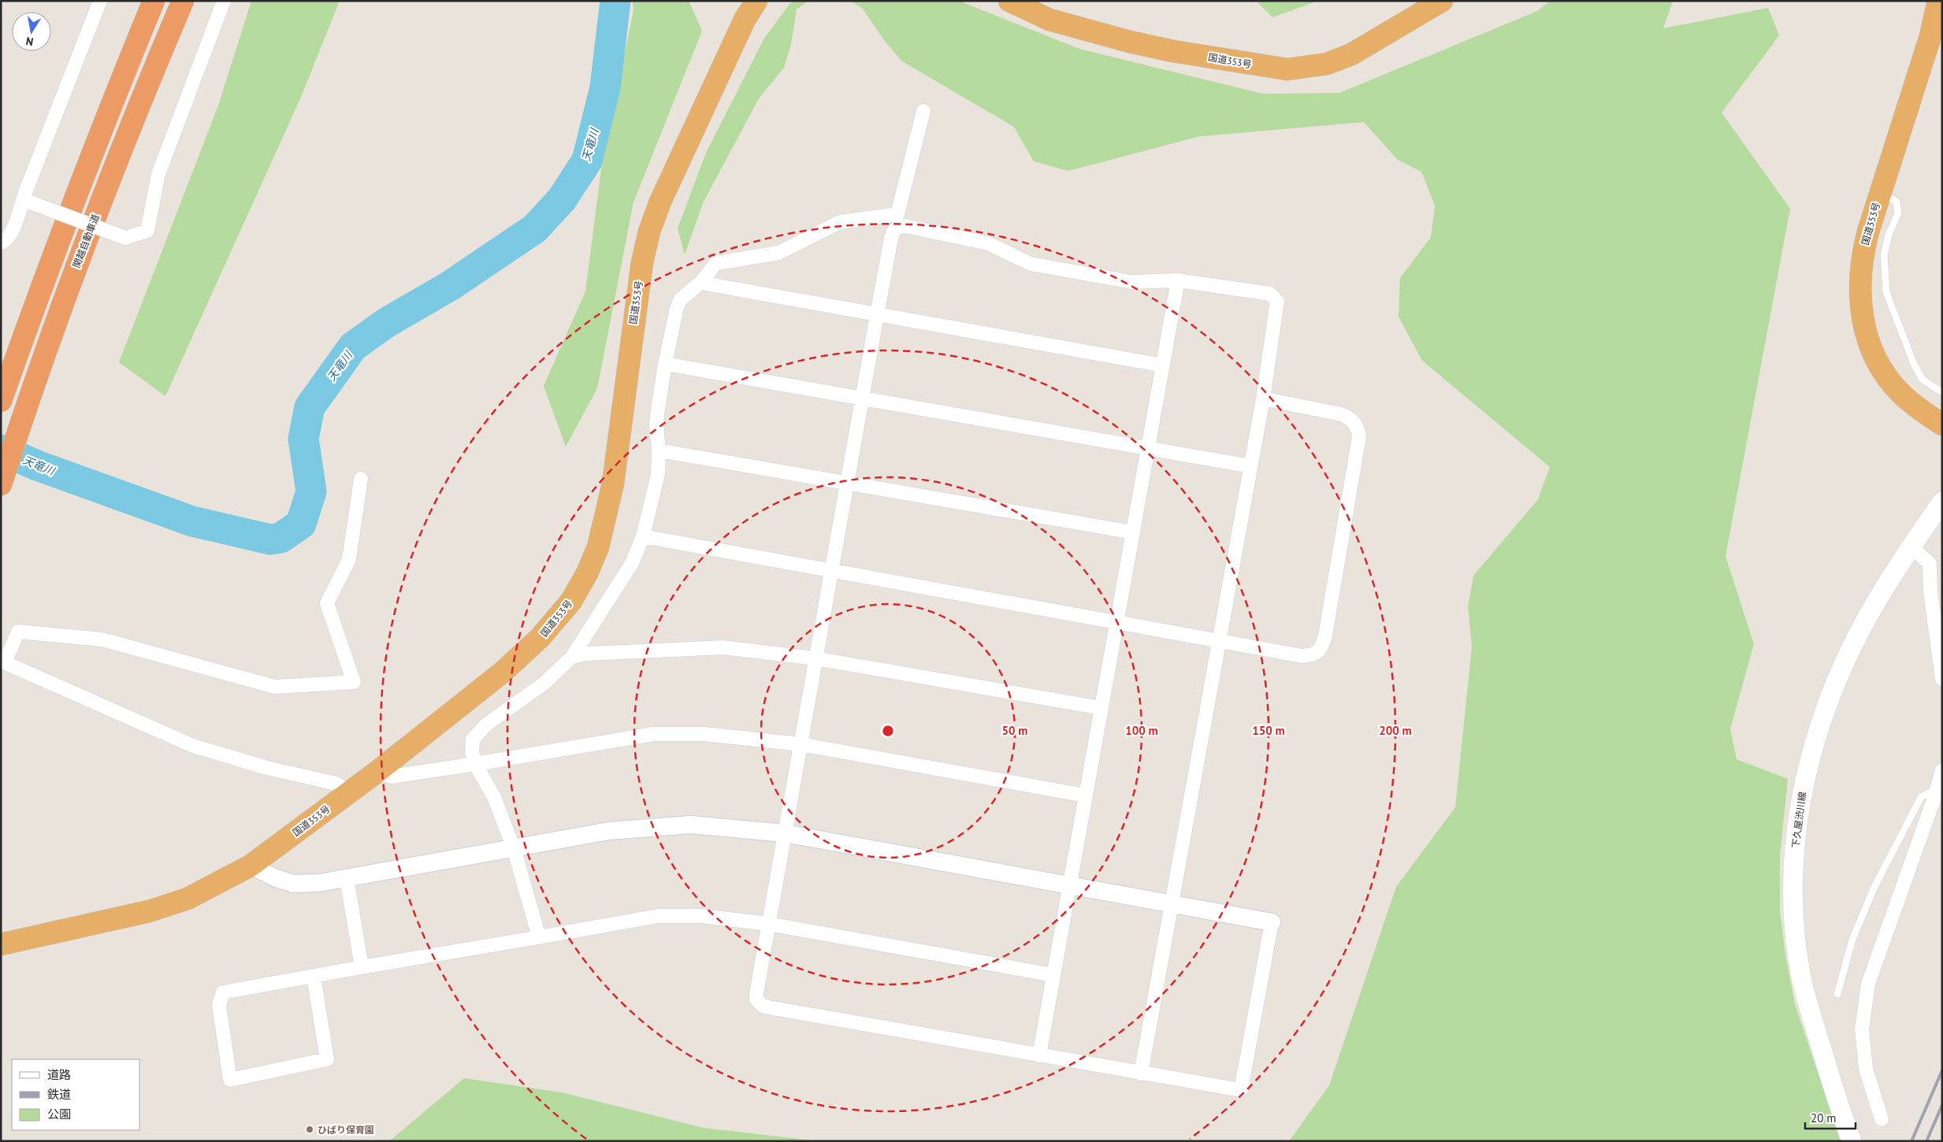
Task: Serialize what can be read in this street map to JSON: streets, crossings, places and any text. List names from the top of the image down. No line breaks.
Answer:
{"streets":{"highway":["国道353号","関越自動車道"],"main road":["下久屋渋川線"]},"water":["天竜川"],"places":["ひばり保育園"],"legend":["道路","鉄道","公園"],"scale_bar":"20 m","north":"bottom","rings":["50 m","100 m","150 m","200 m"]}
